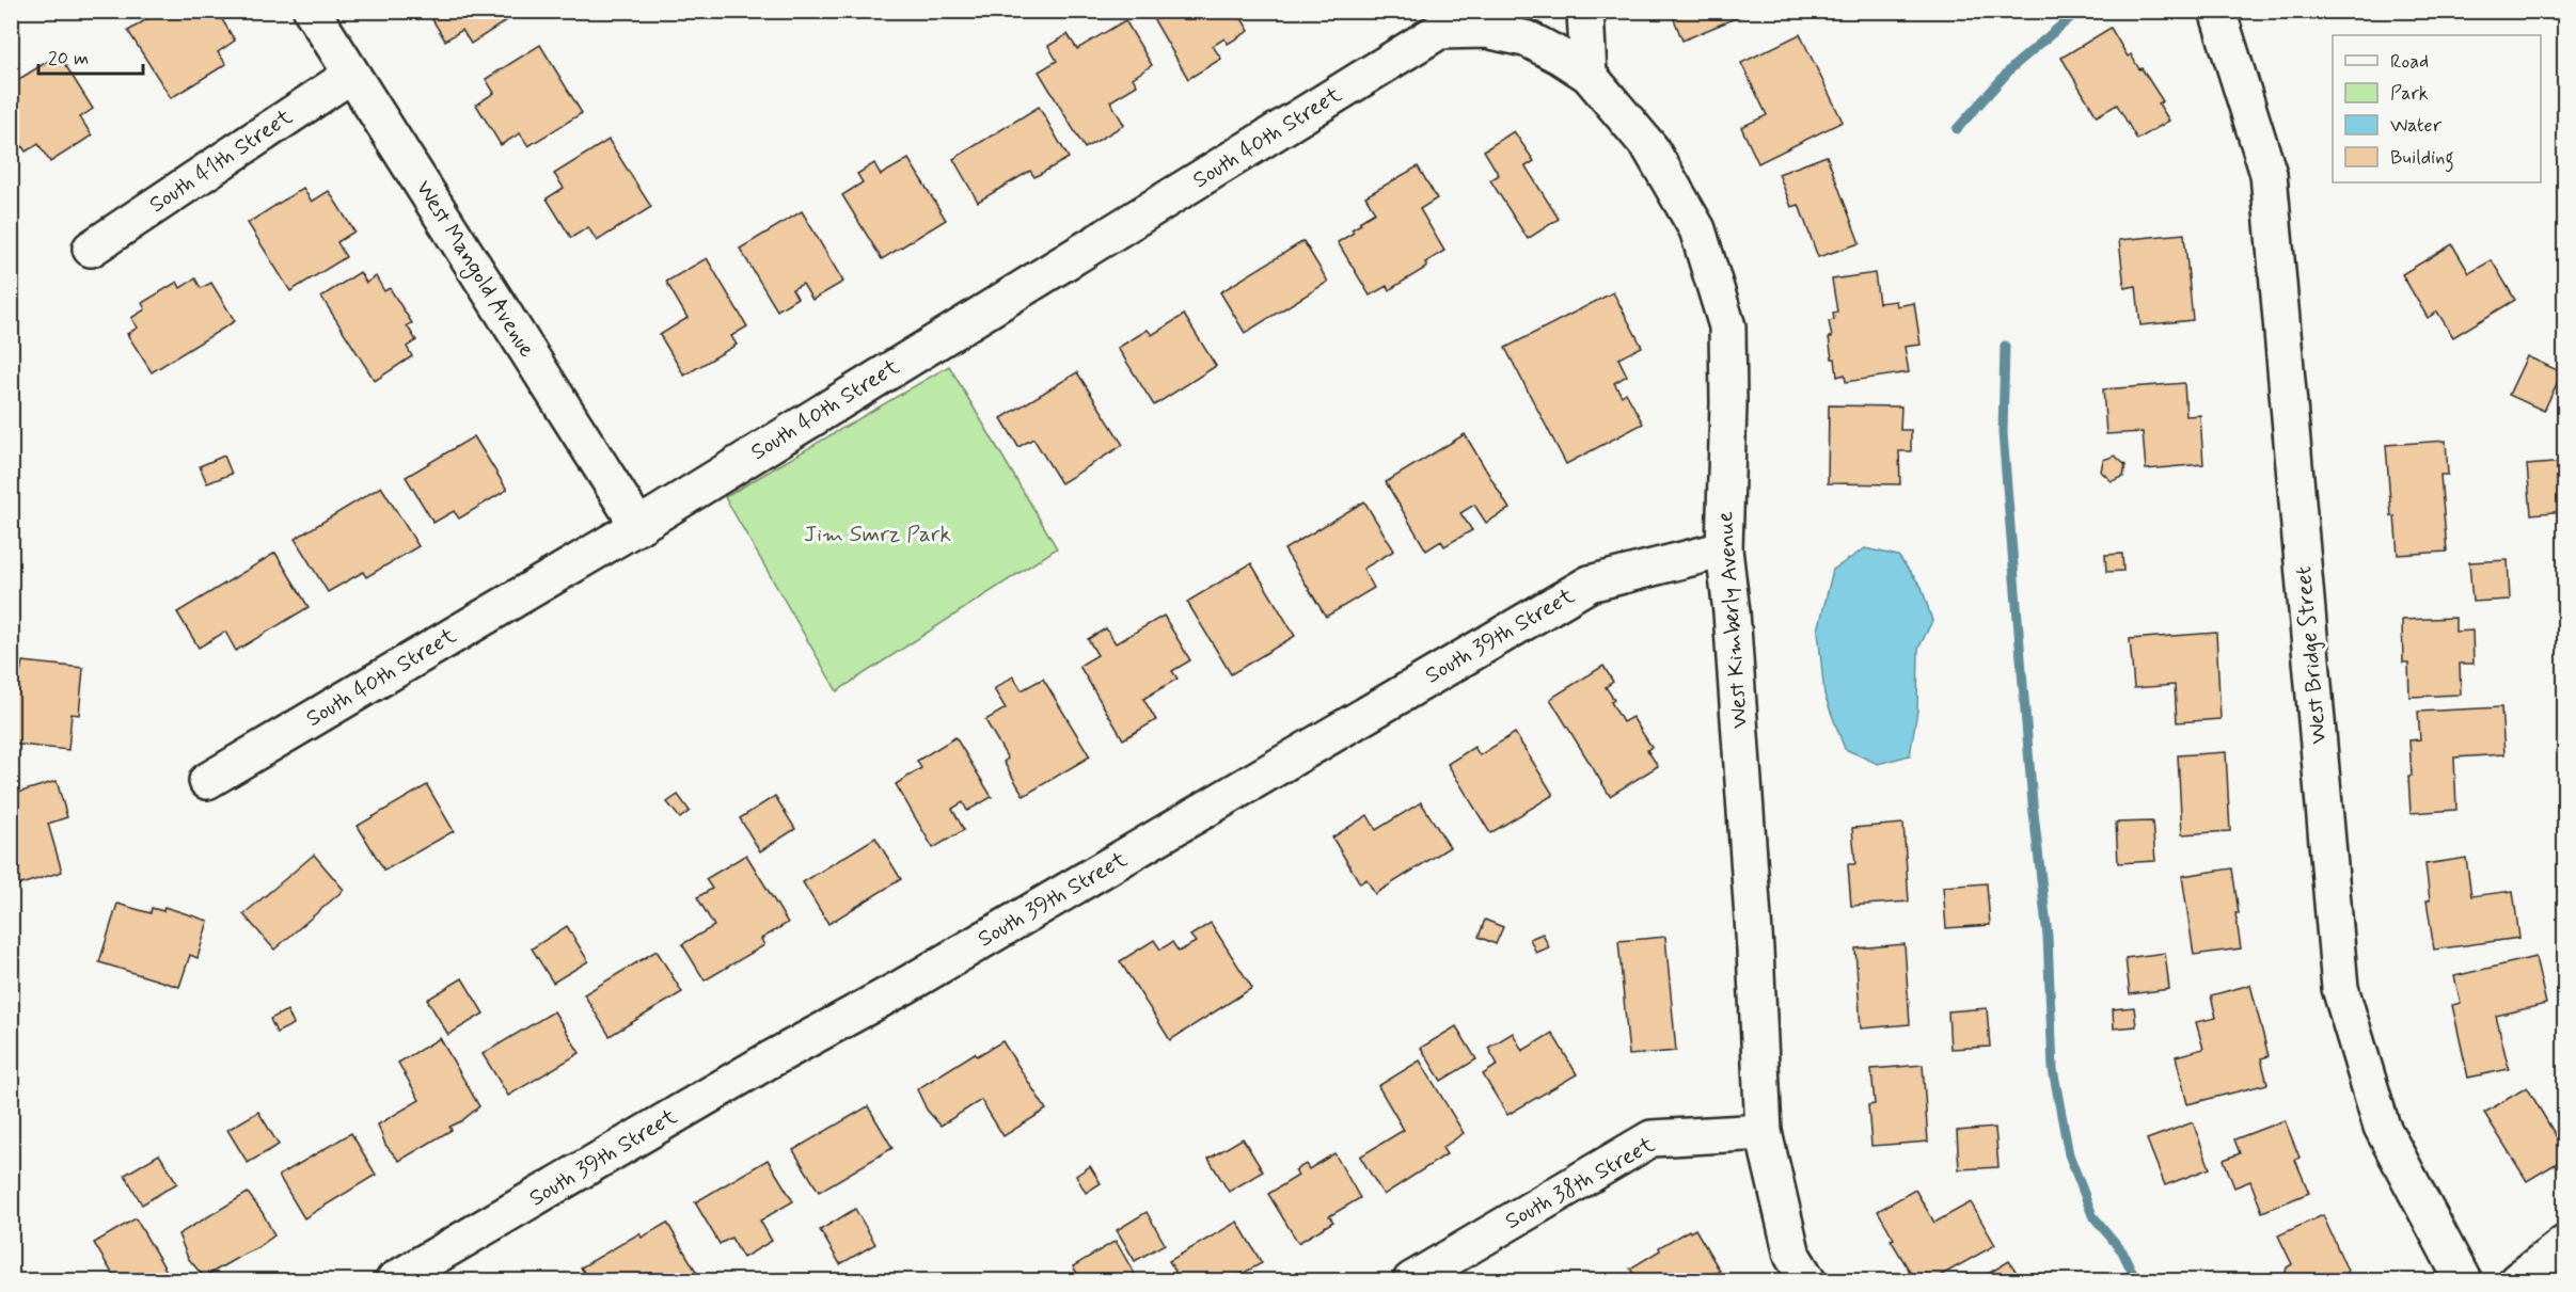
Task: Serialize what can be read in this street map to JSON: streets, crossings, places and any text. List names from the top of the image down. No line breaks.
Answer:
{"streets":{"street":["South 40th Street","South 41th Street","West Mangold Avenue","West Kimberly Avenue","South 39th Street","West Bridge Street","South 38th Street"]},"crossings":[["South 40th Street","West Mangold Avenue"],["South 40th Street","West Kimberly Avenue"],["South 41th Street","West Mangold Avenue"],["West Kimberly Avenue","South 39th Street"],["West Kimberly Avenue","South 38th Street"]],"parks":["Jim Smrz Park"],"legend":["Road","Park","Water","Building"],"scale_bar":"20 m"}
